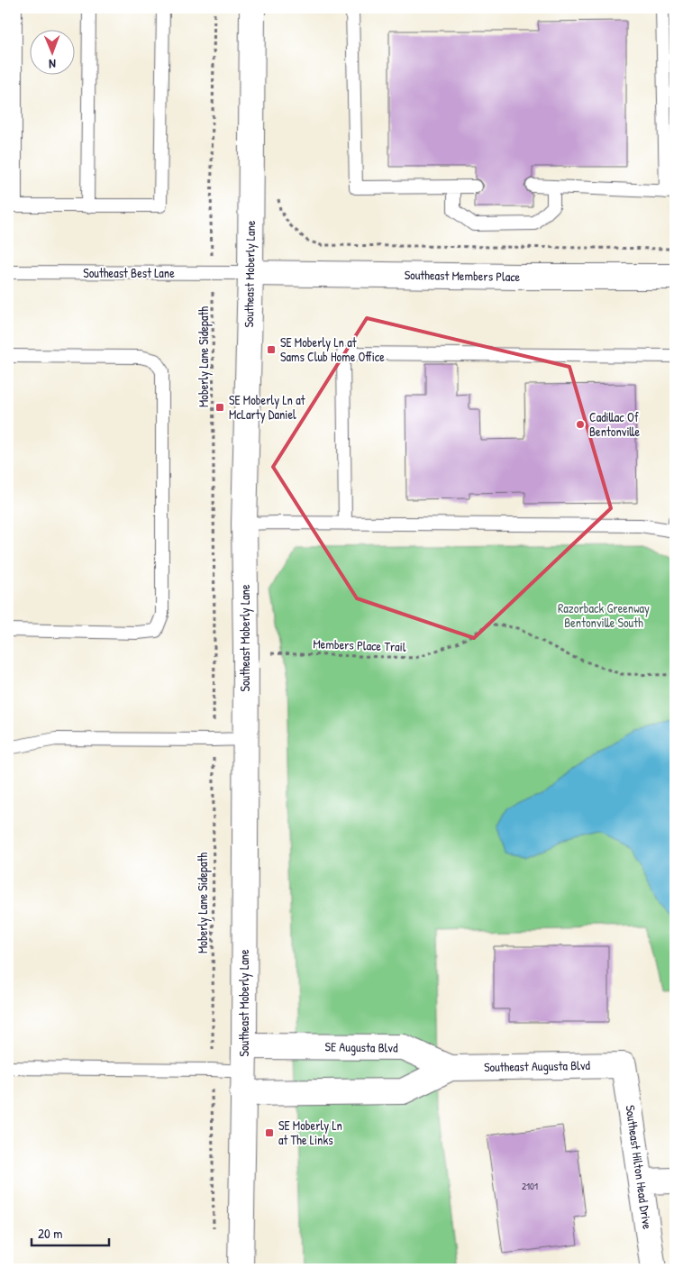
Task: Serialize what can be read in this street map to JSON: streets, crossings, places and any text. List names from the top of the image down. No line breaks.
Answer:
{"streets":{"street":["Southeast Moberly Lane","Southeast Members Place","SE Augusta Blvd","Southeast Augusta Blvd","Southeast Hilton Head Drive"],"lane":["Southeast Best Lane"],"path":["Moberly Lane Sidepath","Members Place Trail"]},"crossings":[["Southeast Best Lane","Southeast Moberly Lane"],["Southeast Best Lane","Southeast Members Place"],["Southeast Best Lane","Moberly Lane Sidepath"],["Southeast Moberly Lane","Southeast Members Place"],["Southeast Moberly Lane","SE Augusta Blvd"],["SE Augusta Blvd","Southeast Augusta Blvd"],["Southeast Augusta Blvd","Southeast Hilton Head Drive"]],"parks":["Razorback Greenway Bentonville South"],"places":{"transit":["SE Moberly Ln at Sams Club Home Office","SE Moberly Ln at McLarty Daniel","SE Moberly Ln at The Links"],"other":["Cadillac Of Bentonville"]},"house_numbers":["2101"],"scale_bar":"20 m","north":"bottom"}
